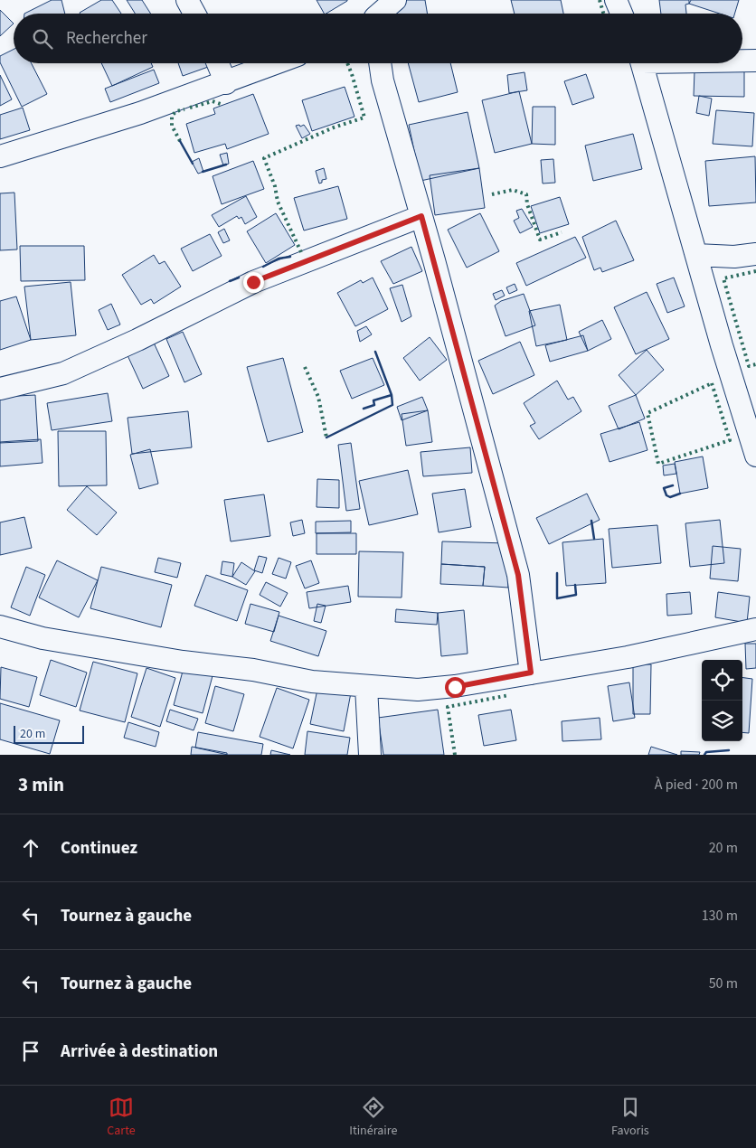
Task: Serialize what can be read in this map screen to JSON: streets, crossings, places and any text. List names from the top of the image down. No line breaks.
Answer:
{"scale_bar":"20 m","page":{"search":"Rechercher","scale":"20 m","heading":["3 min","À pied · 200 m"],"list":[["Continuez","20 m"],["Tournez à gauche","130 m"],["Tournez à gauche","50 m"],"Arrivée à destination"],"nav":["Carte","Itinéraire","Favoris"]}}
